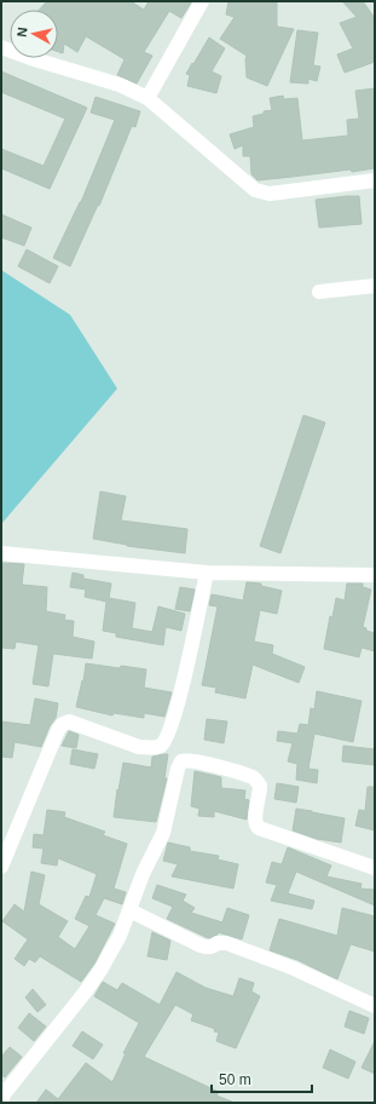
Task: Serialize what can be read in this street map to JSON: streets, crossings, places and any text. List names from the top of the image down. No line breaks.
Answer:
{"scale_bar":"50 m","north":"left"}
